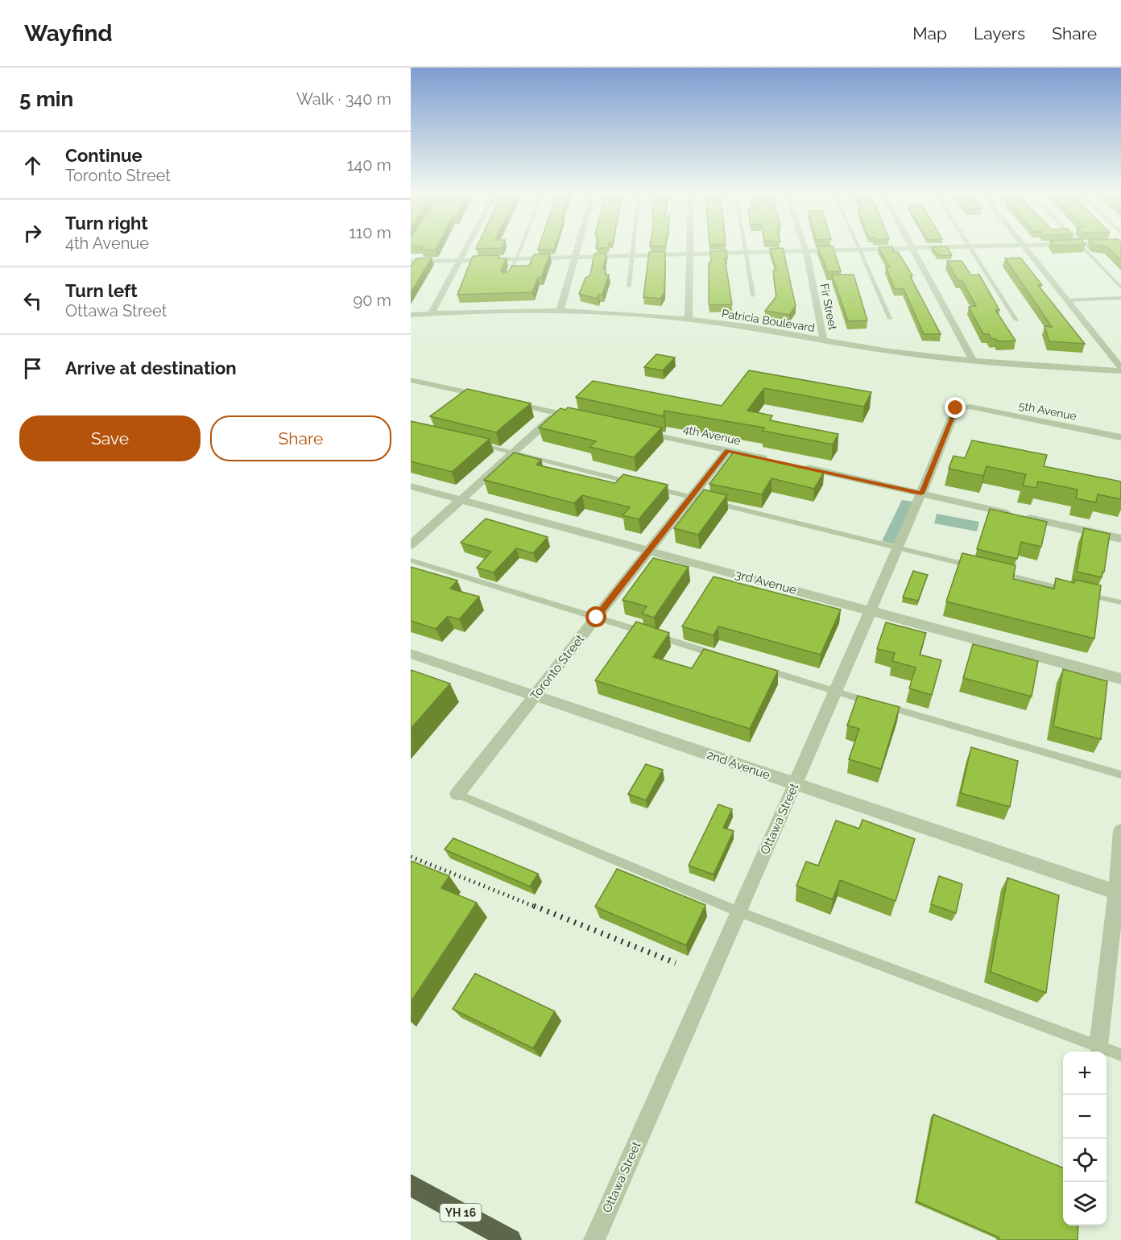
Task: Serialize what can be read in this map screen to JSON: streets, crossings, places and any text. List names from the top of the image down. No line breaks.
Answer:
{"streets":{"highway":["YH 16"],"street":["Fir Street","Patricia Boulevard","5th Avenue","4th Avenue","3rd Avenue","Toronto Street","2nd Avenue","Ottawa Street"]},"crossings":[["Fir Street","Patricia Boulevard"],["5th Avenue","Ottawa Street"],["4th Avenue","Toronto Street"],["3rd Avenue","Toronto Street"],["3rd Avenue","Ottawa Street"],["Toronto Street","2nd Avenue"],["2nd Avenue","Ottawa Street"]],"page":{"header":"Wayfind","nav":["Map","Layers","Share"],"heading":["5 min","Walk · 340 m"],"list":[["Continue","Toronto Street","140 m"],["Turn right","4th Avenue","110 m"],["Turn left","Ottawa Street","90 m"],"Arrive at destination"],"buttons":["Save","Share"],"map_buttons":["+","−"]}}
